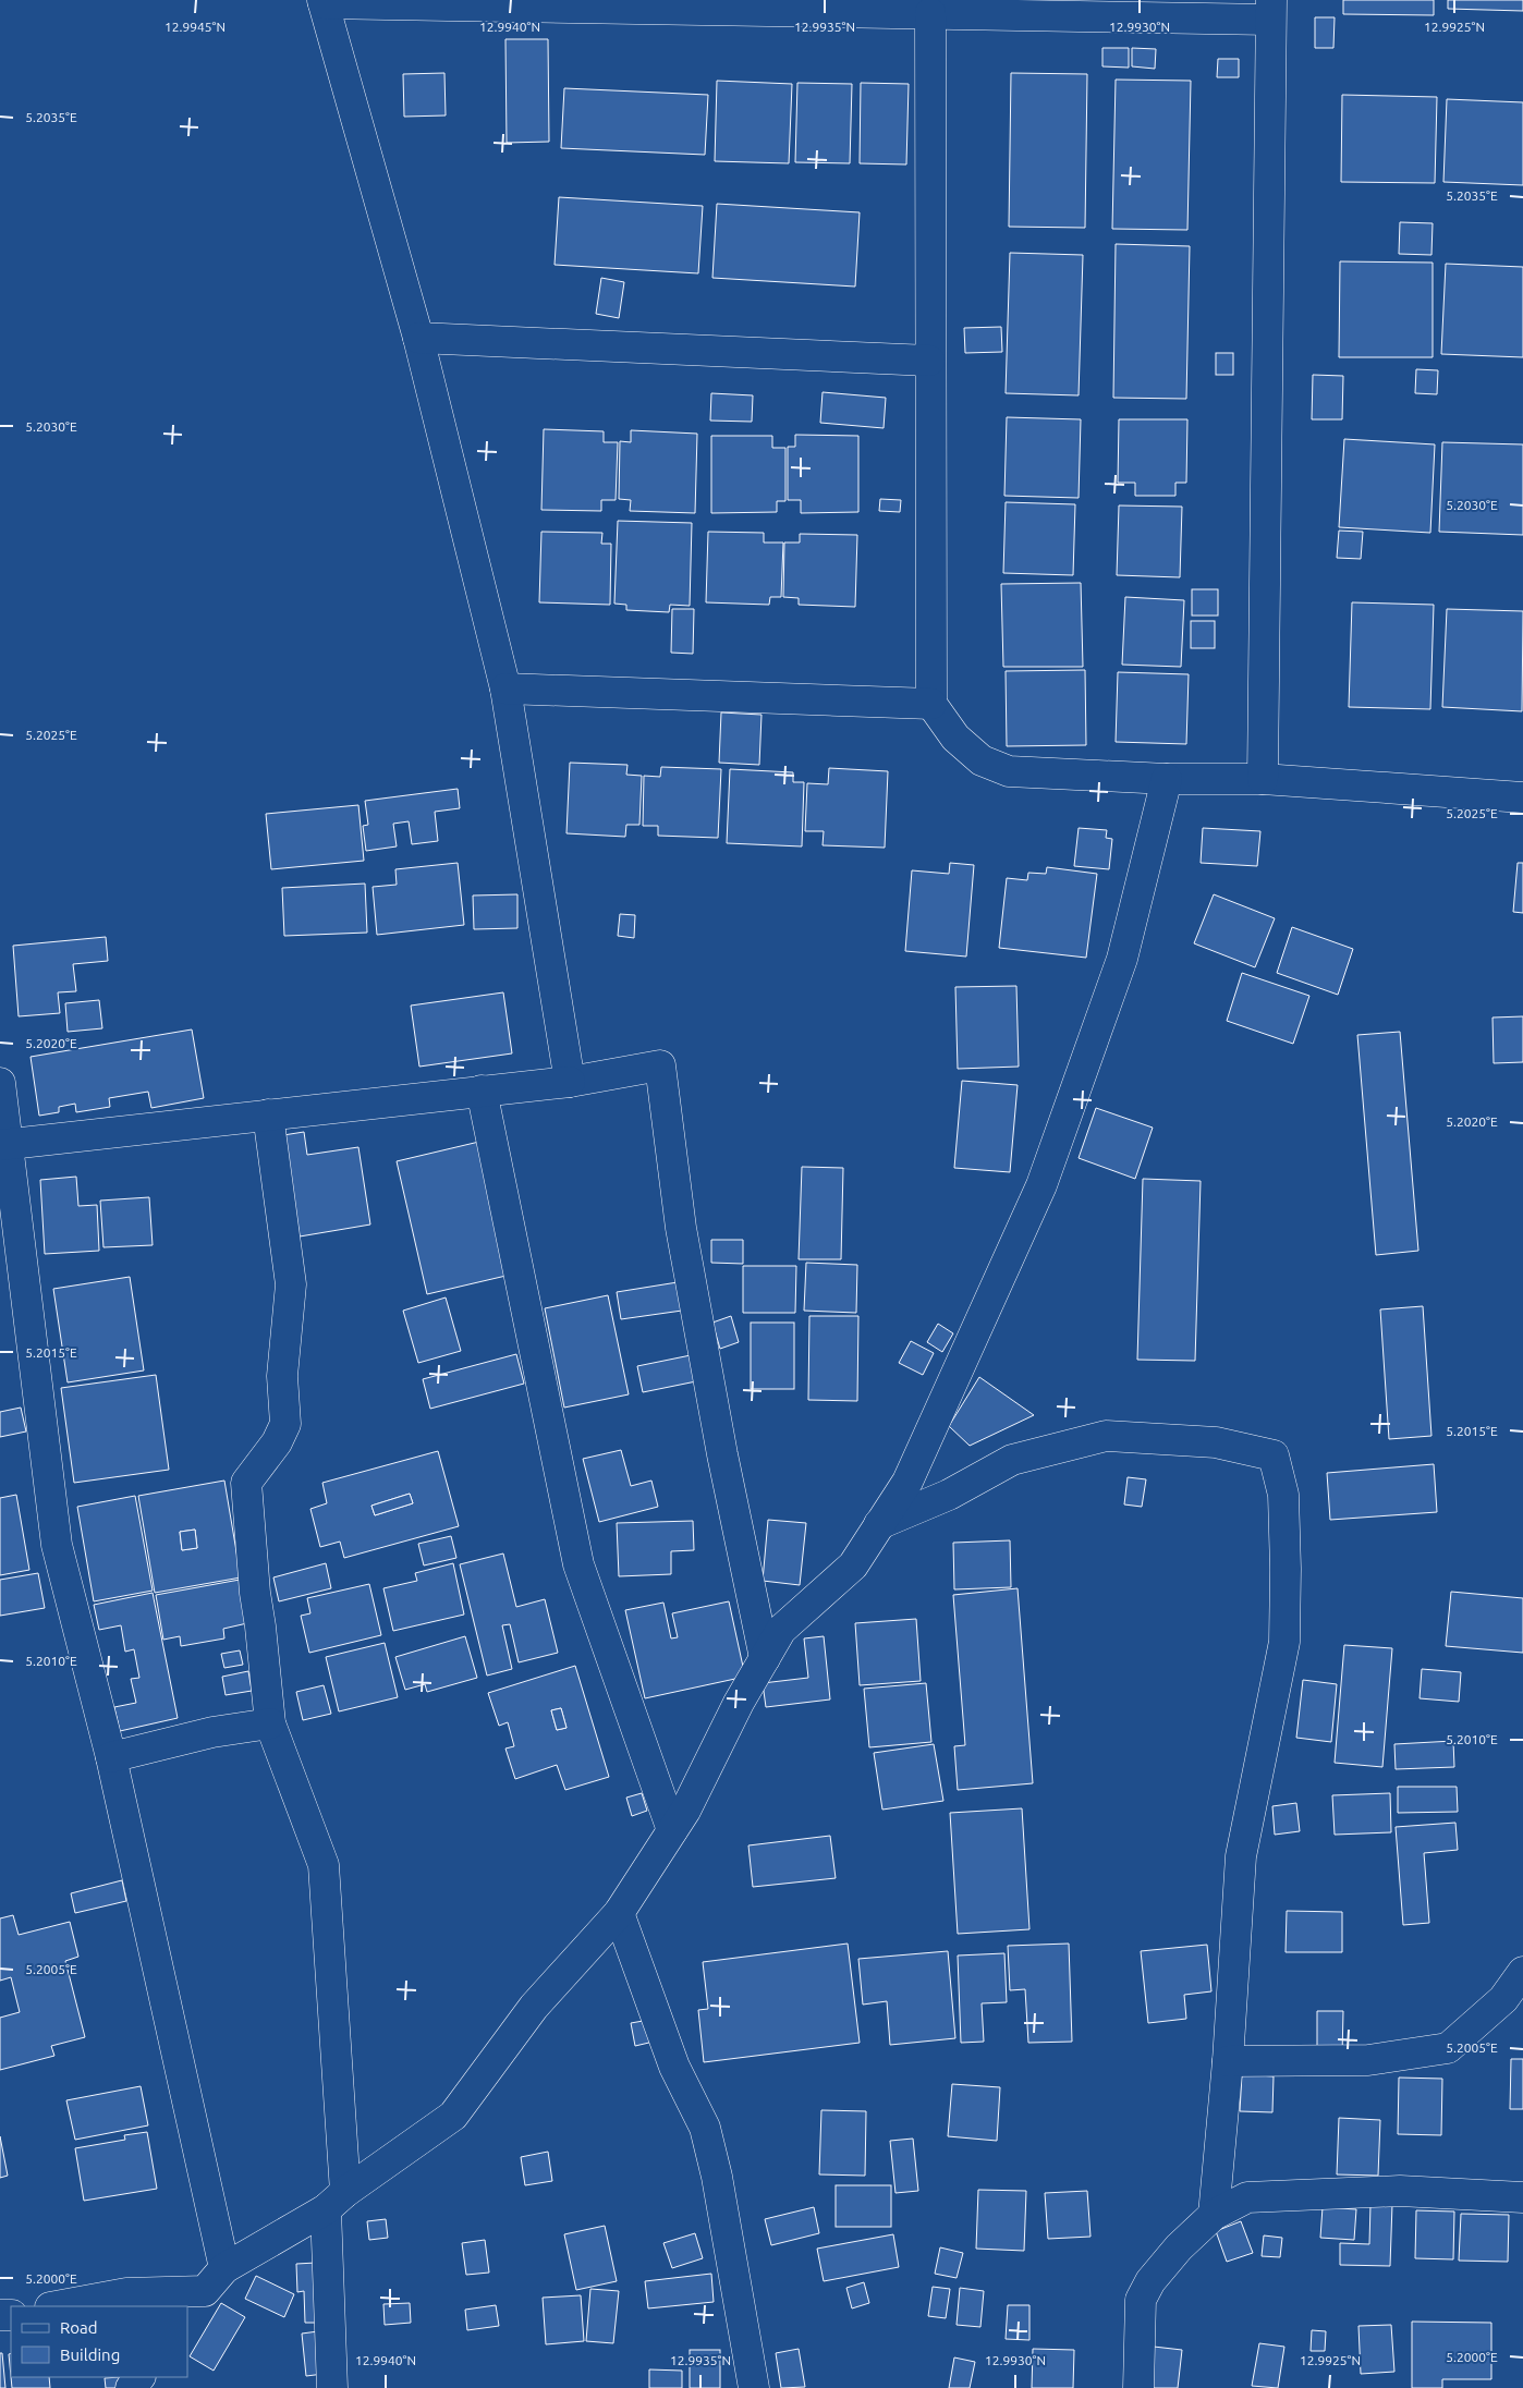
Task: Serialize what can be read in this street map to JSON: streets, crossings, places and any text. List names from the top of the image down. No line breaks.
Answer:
{"legend":["Road","Building"],"coordinates":["12.9945°N","12.9940°N","12.9935°N","12.9930°N","12.9925°N","5.2035°E","5.2030°E","5.2025°E","5.2020°E","5.2015°E","5.2010°E","5.2005°E","5.2000°E"]}
